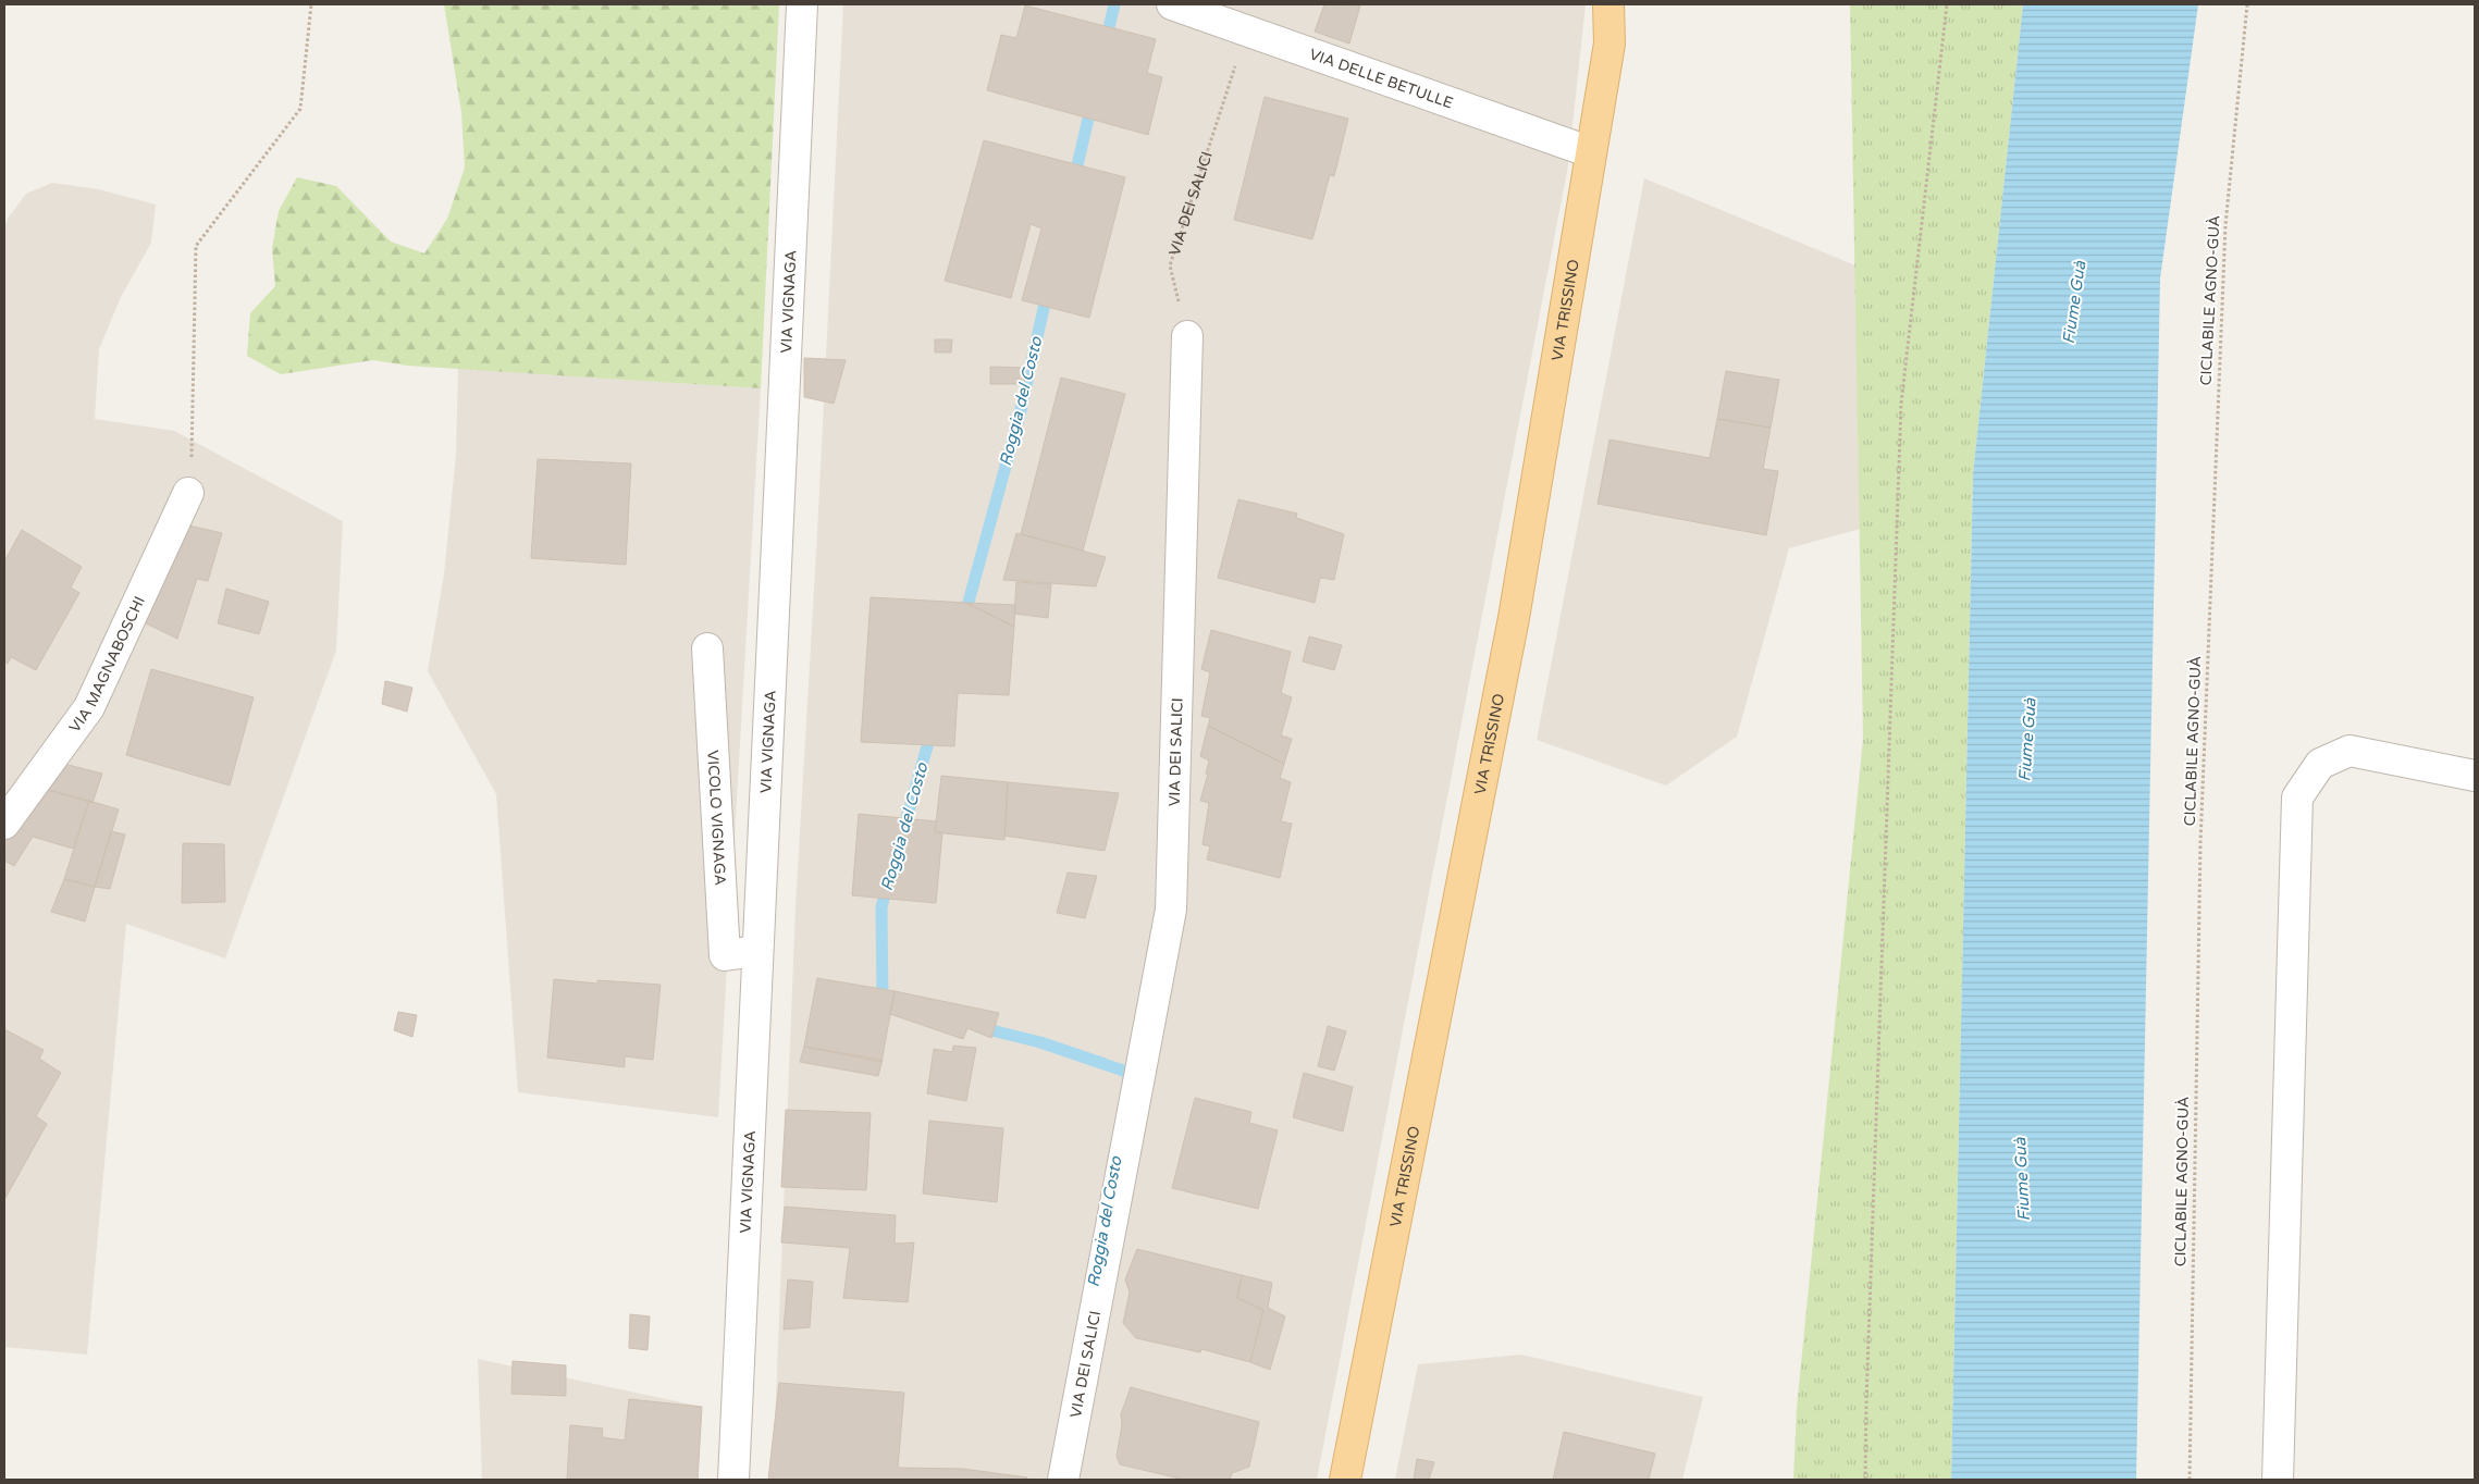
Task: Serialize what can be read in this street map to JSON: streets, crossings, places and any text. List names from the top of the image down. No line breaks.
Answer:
{"streets":{"main road":["VIA TRISSINO"],"street":["VIA DELLE BETULLE","VIA DEI SALICI","VIA VIGNAGA","VIA MAGNABOSCHI","VICOLO VIGNAGA"],"path":["CICLABILE AGNO-GUÀ"]},"crossings":[["VIA DELLE BETULLE","VIA DEI SALICI"],["VIA DELLE BETULLE","VIA TRISSINO"],["VIA VIGNAGA","VICOLO VIGNAGA"]],"water":["Fiume Guà","Roggia del Costo"]}
